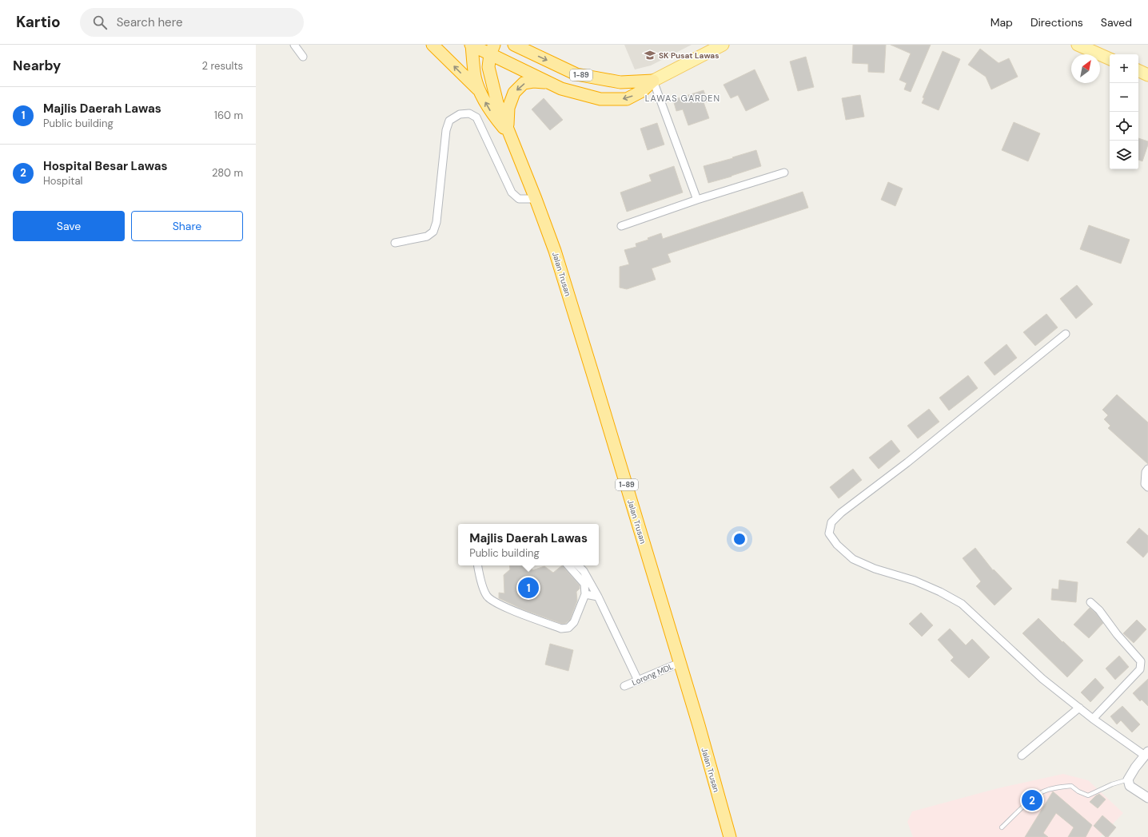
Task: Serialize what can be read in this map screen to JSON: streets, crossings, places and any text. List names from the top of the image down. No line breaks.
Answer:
{"streets":{"highway":["1-89","Jalan Trusan"],"street":["Lorong MDL"]},"crossings":[["Jalan Trusan","Lorong MDL"]],"districts":["LAWAS GARDEN"],"places":{"school or university":["SK Pusat Lawas"]},"north":"top right","page":{"header":"Kartio","search":"Search here","nav":["Map","Directions","Saved"],"heading":["Nearby","2 results"],"map_buttons":["+","−"],"list":[{"mark":"1","name":"Majlis Daerah Lawas","note":"Public building","value":"160 m"},{"mark":"2","name":"Hospital Besar Lawas","note":"Hospital","value":"280 m"}],"buttons":["Save","Share"],"popup":["Majlis Daerah Lawas","Public building"],"pins":["1","2"]}}
